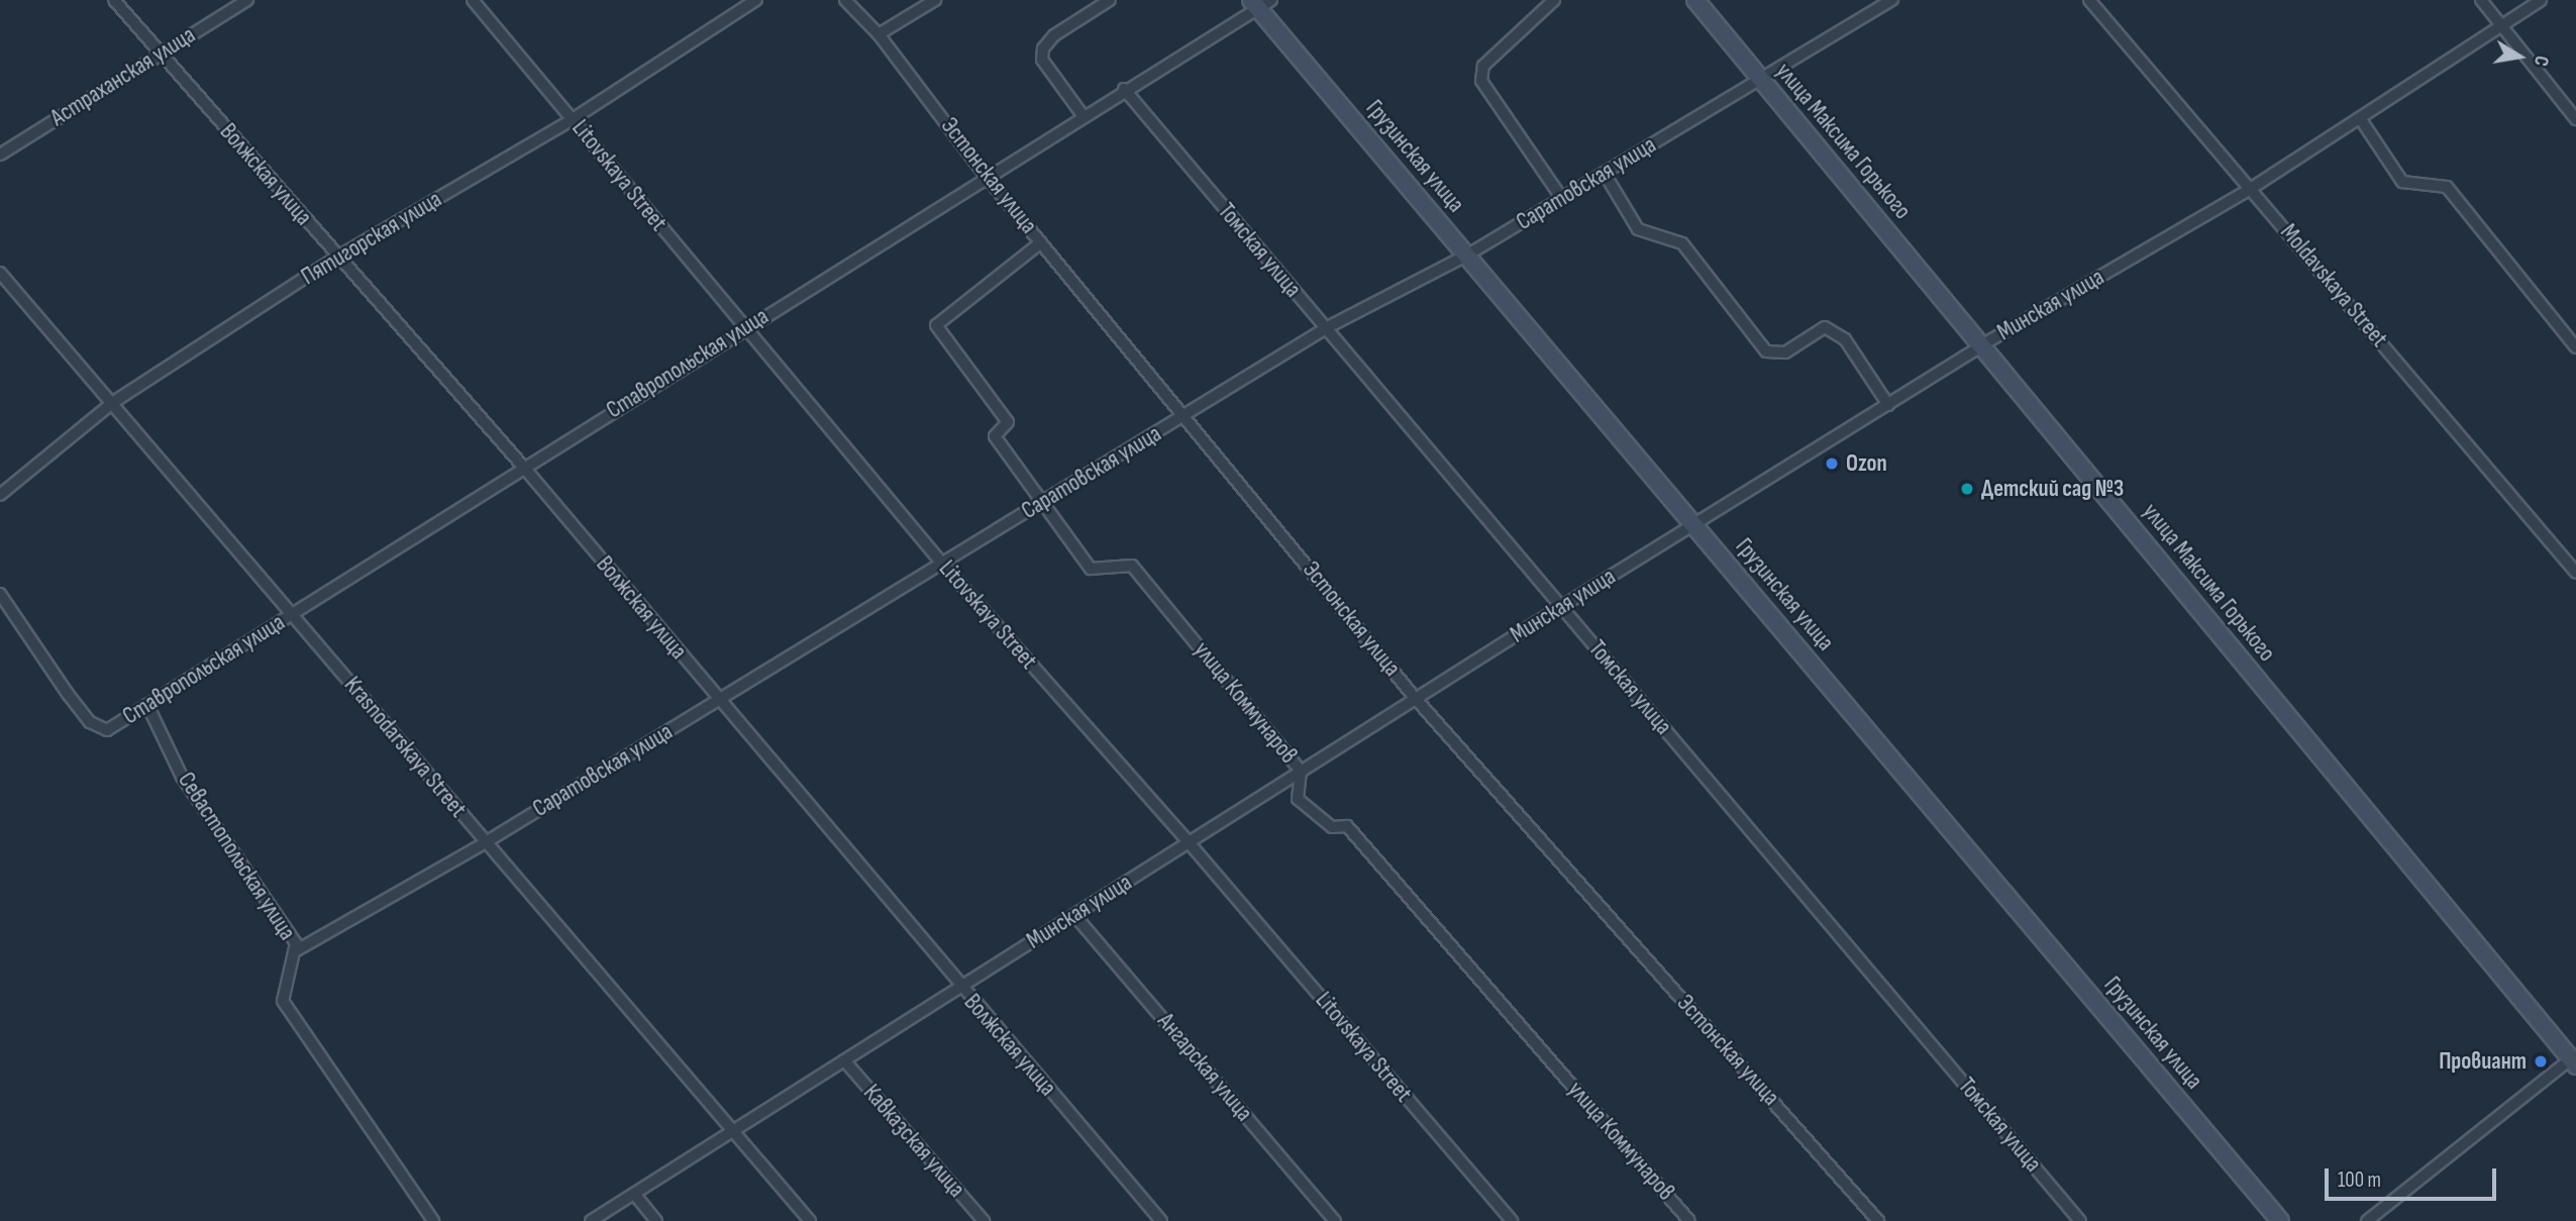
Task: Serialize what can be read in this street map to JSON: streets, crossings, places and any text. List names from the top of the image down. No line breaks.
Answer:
{"streets":{"main road":["улица Максима Горького","Грузинская улица"],"street":["Астраханская улица","Волжская улица","Litovskaya Street","Эстонская улица","Саратовская улица","Пятигорская улица","Томская улица","Moldavskaya Street","Минская улица","Ставропольская улица","улица Коммунаров","Krasnodarskaya Street","Севастопольская улица","Ангарская улица","Кавказская улица"]},"crossings":[["Астраханская улица","Волжская улица"],["улица Максима Горького","Саратовская улица"],["улица Максима Горького","Минская улица"],["Грузинская улица","Саратовская улица"],["Грузинская улица","Минская улица"],["Грузинская улица","Ставропольская улица"],["Волжская улица","Саратовская улица"],["Волжская улица","Пятигорская улица"],["Волжская улица","Минская улица"],["Волжская улица","Ставропольская улица"],["Litovskaya Street","Саратовская улица"],["Litovskaya Street","Пятигорская улица"],["Litovskaya Street","Минская улица"],["Litovskaya Street","Ставропольская улица"],["Эстонская улица","Саратовская улица"],["Эстонская улица","Минская улица"],["Эстонская улица","Ставропольская улица"],["Эстонская улица","улица Коммунаров"],["Саратовская улица","Томская улица"],["Саратовская улица","улица Коммунаров"],["Саратовская улица","Krasnodarskaya Street"],["Саратовская улица","Севастопольская улица"],["Пятигорская улица","Krasnodarskaya Street"],["Томская улица","Минская улица"],["Томская улица","Ставропольская улица"],["Moldavskaya Street","Минская улица"],["Минская улица","улица Коммунаров"],["Минская улица","Krasnodarskaya Street"],["Минская улица","Ангарская улица"],["Минская улица","Кавказская улица"],["Ставропольская улица","Krasnodarskaya Street"],["Ставропольская улица","Севастопольская улица"]],"places":["Ozon","Детский сад №3","Провиант"],"scale_bar":"100 m","north":"right"}
